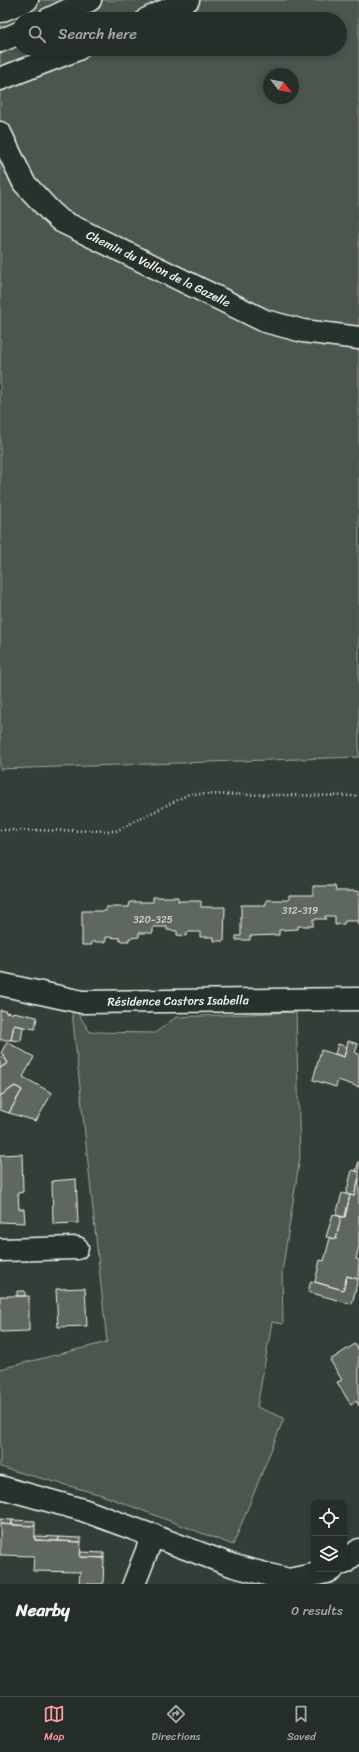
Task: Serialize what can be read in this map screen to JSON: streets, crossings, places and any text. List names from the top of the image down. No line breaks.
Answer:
{"streets":{"main road":["Chemin du Vallon de la Gazelle","Résidence Castors Isabella"]},"house_numbers":["312-319","320-325"],"north":"bottom right","page":{"search":"Search here","heading":["Nearby","0 results"],"nav":["Map","Directions","Saved"]}}
